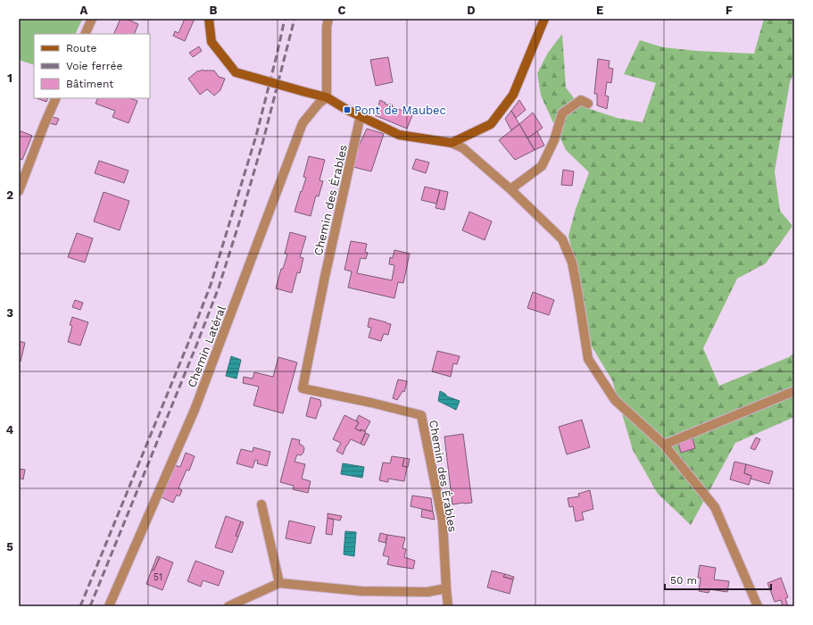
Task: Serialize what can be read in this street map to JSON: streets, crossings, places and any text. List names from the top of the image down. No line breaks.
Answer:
{"streets":{"street":["Chemin des Érables","Chemin Latéral"]},"places":{"transit":["Pont de Maubec"]},"house_numbers":["51"],"legend":["Route","Voie ferrée","Bâtiment"],"scale_bar":"50 m","grid":{"columns":["A","B","C","D","E","F"],"rows":["1","2","3","4","5"]}}
